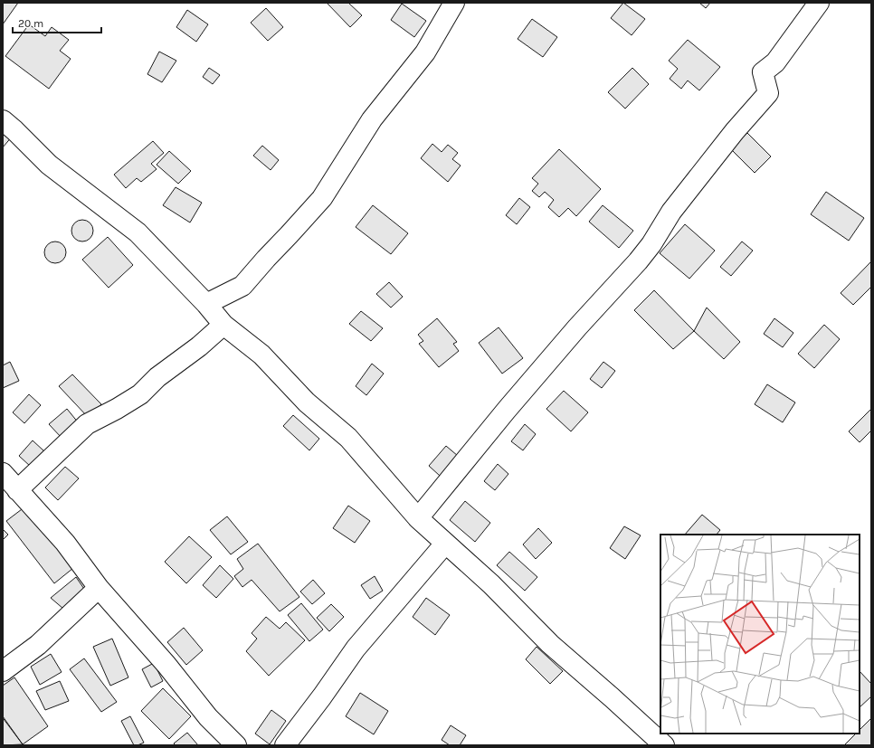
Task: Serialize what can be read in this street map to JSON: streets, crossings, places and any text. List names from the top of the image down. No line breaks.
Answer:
{"scale_bar":"20 m"}
